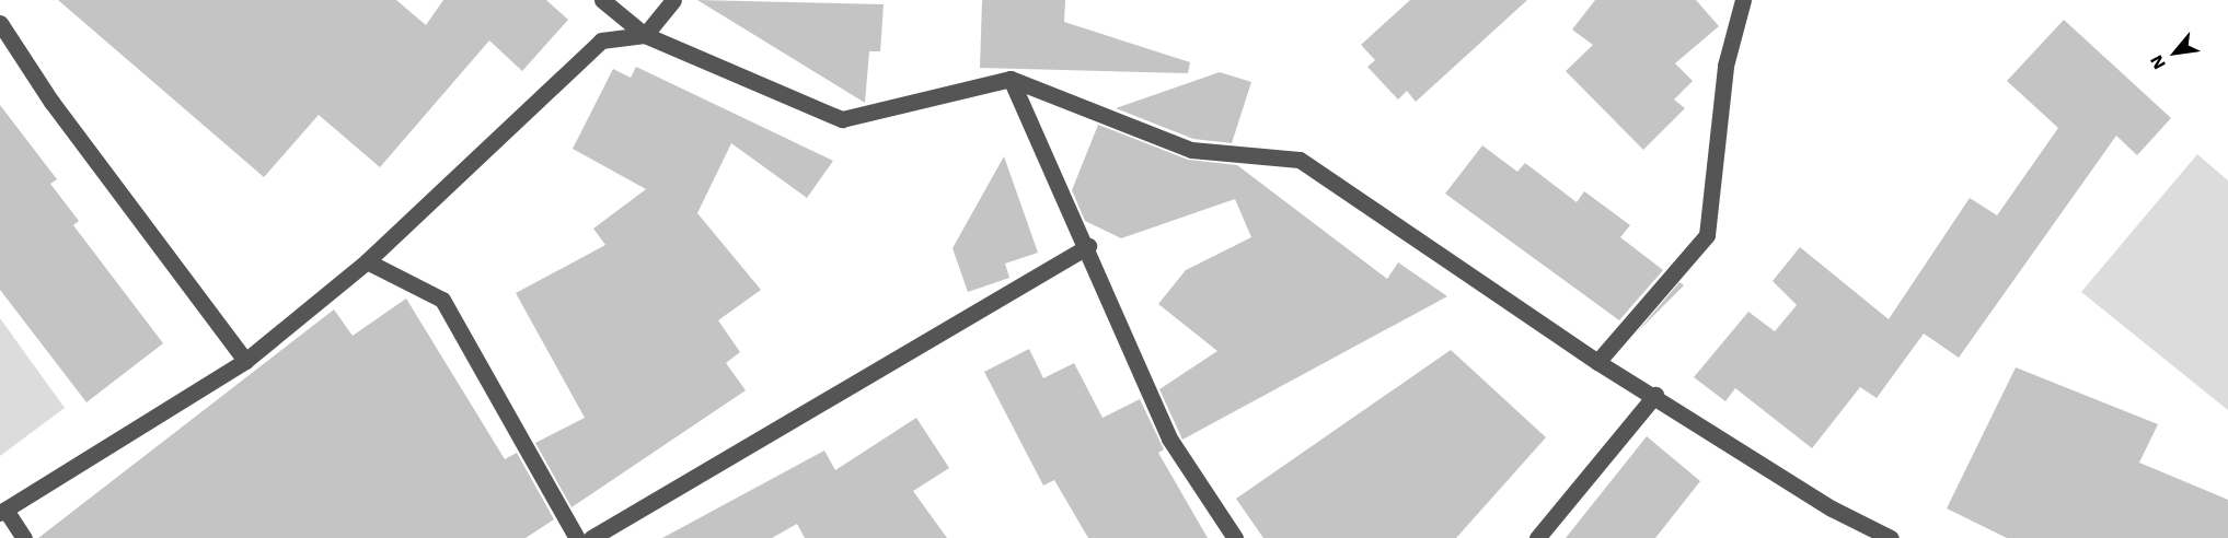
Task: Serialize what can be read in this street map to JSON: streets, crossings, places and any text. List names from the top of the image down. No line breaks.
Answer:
{"north":"bottom left"}
